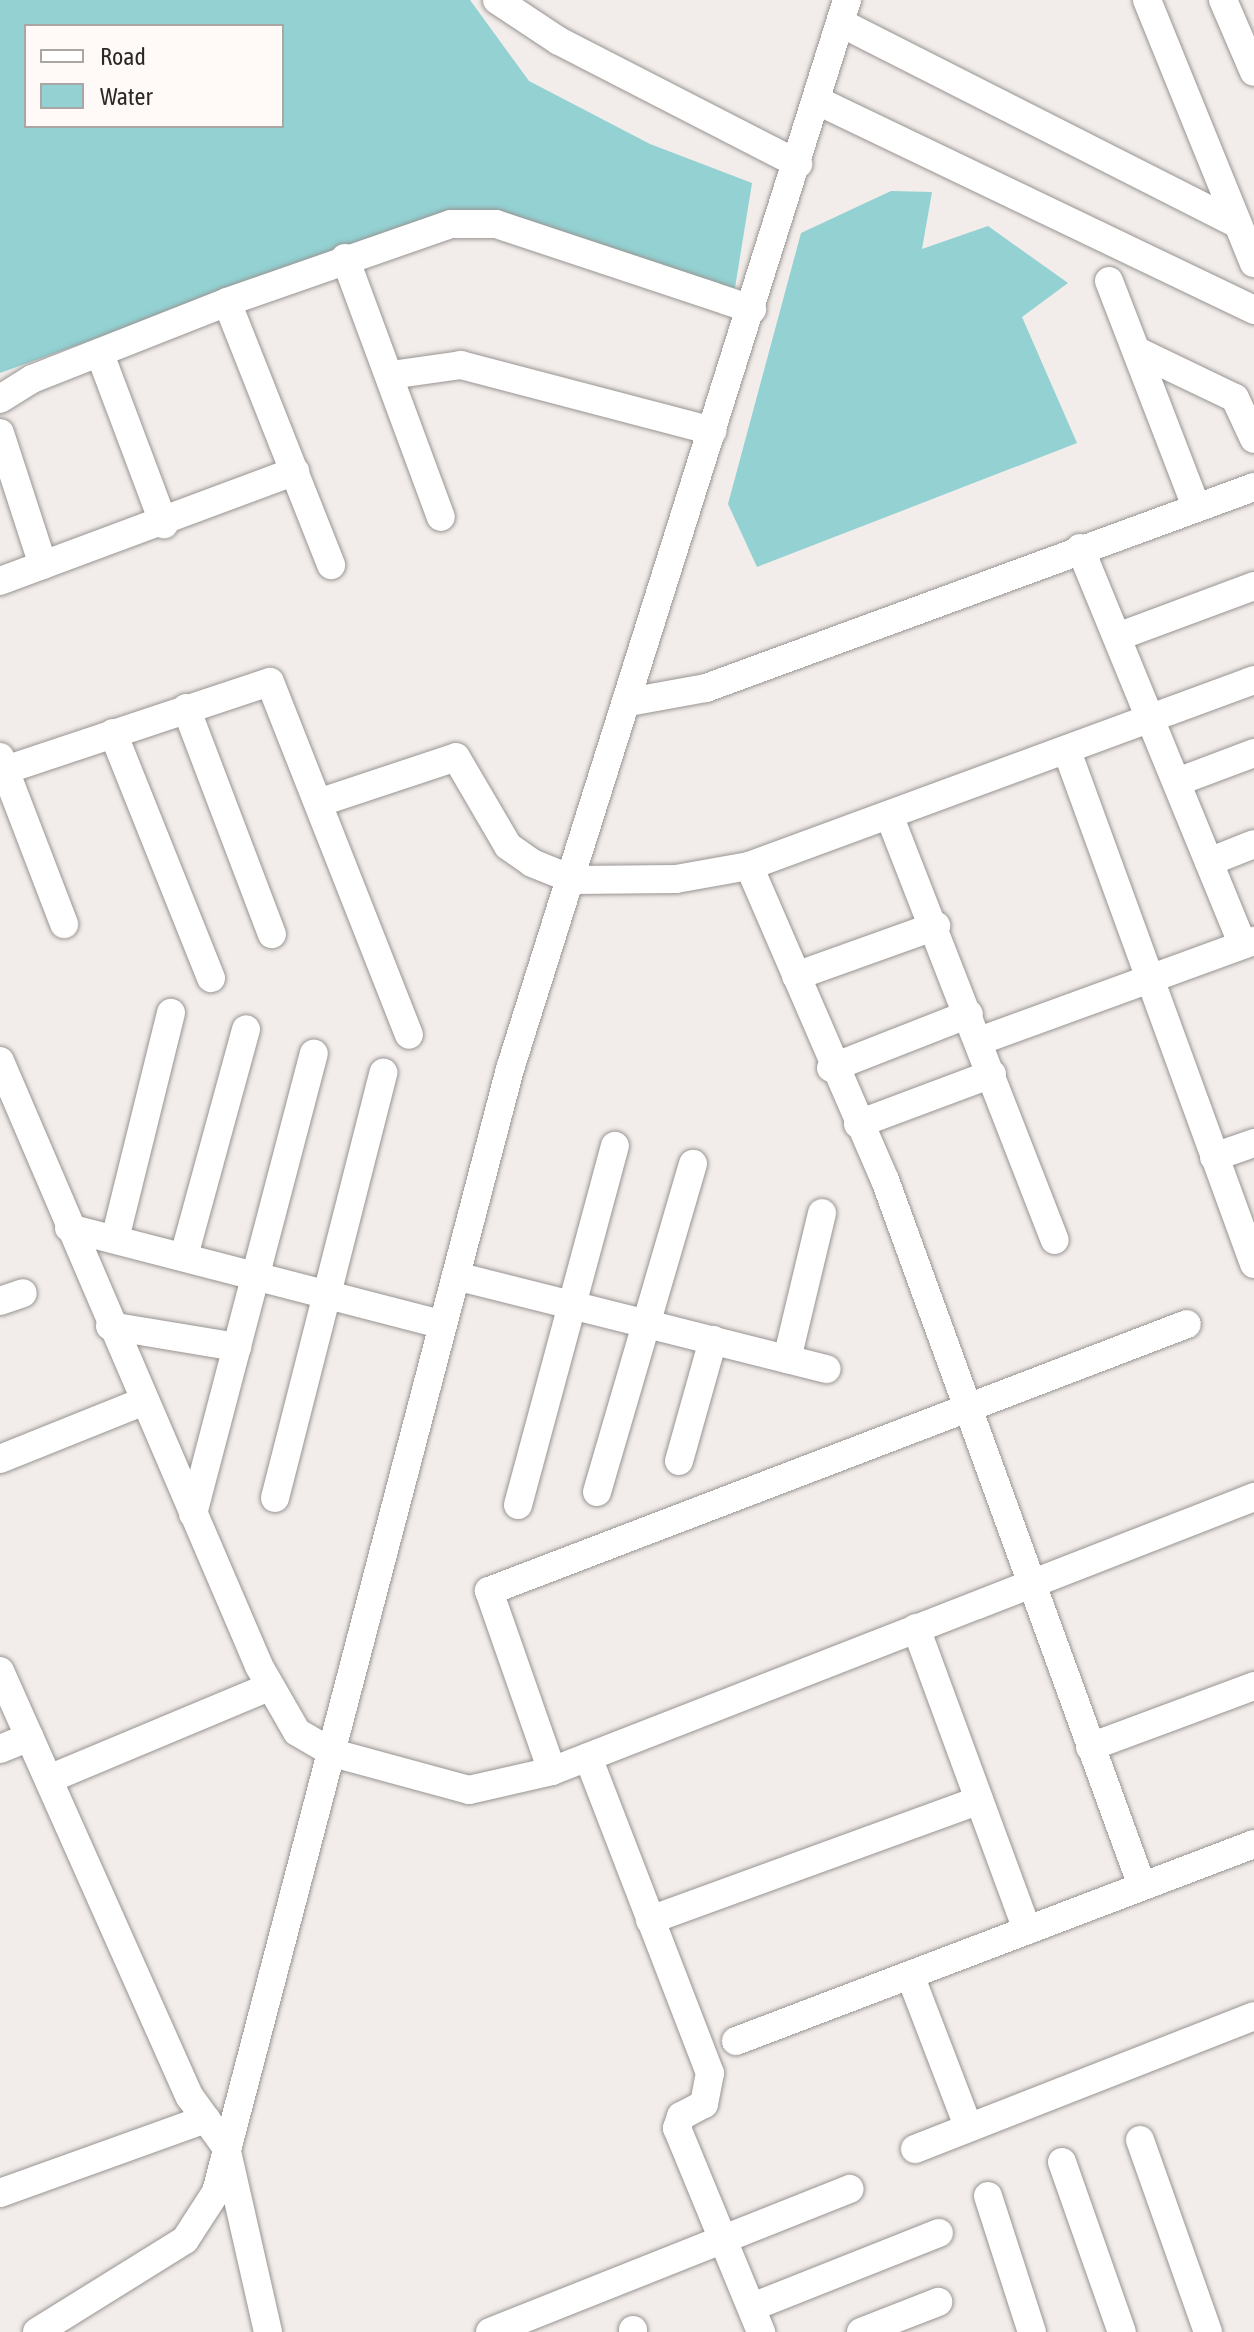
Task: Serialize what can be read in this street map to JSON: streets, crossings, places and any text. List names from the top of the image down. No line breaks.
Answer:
{"legend":["Road","Water"]}
